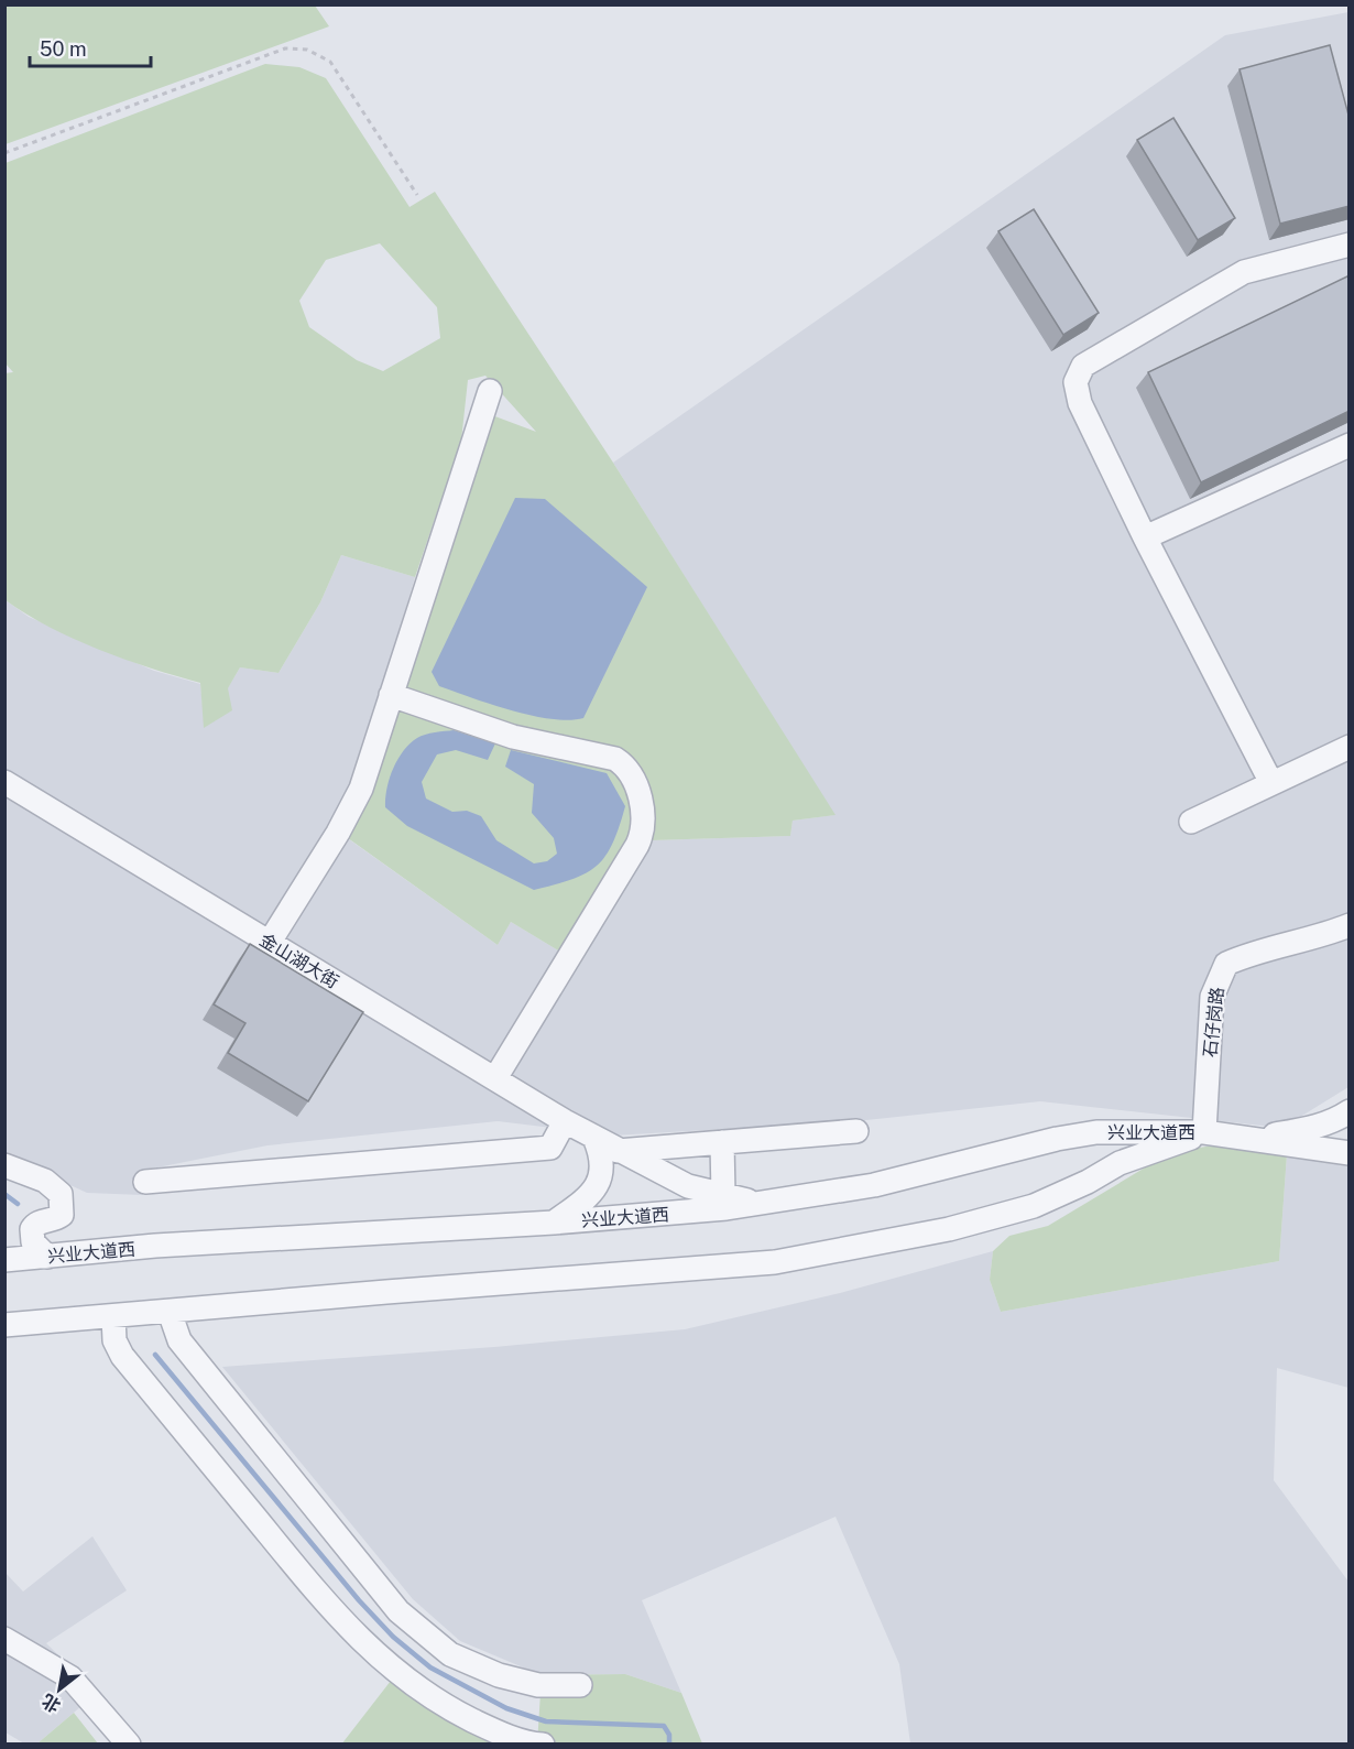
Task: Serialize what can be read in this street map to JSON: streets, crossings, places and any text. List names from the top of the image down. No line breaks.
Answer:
{"streets":{"street":["金山湖大街","石仔岗路","兴业大道西"]},"crossings":[["金山湖大街","兴业大道西"],["石仔岗路","兴业大道西"]],"scale_bar":"50 m","north":"bottom left"}
